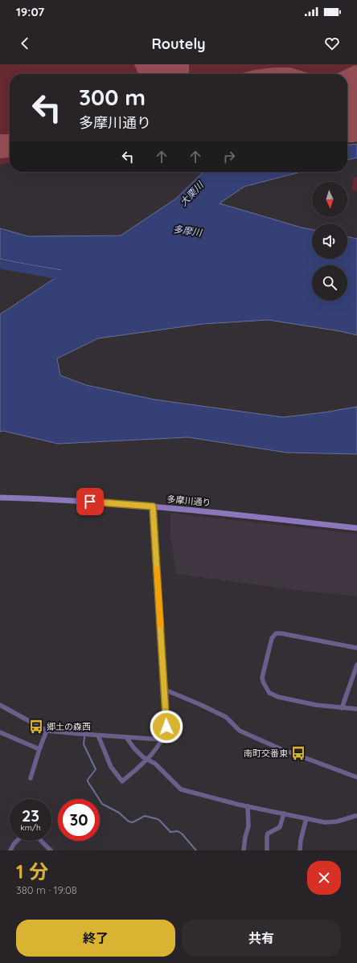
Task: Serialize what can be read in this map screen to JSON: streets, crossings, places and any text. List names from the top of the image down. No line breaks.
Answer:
{"streets":{"street":["多摩川通り"]},"water":["大栗川","多摩川"],"places":{"bus stop":["郷土の森西","南町交番東"]},"north":"bottom","page":{"status":"19:07","header":"Routely","turn":["300 m","多摩川通り"],"speed":"23 km/h","limit":"30","heading":["1 分","380 m · 19:08"],"buttons":["終了","共有"]}}
